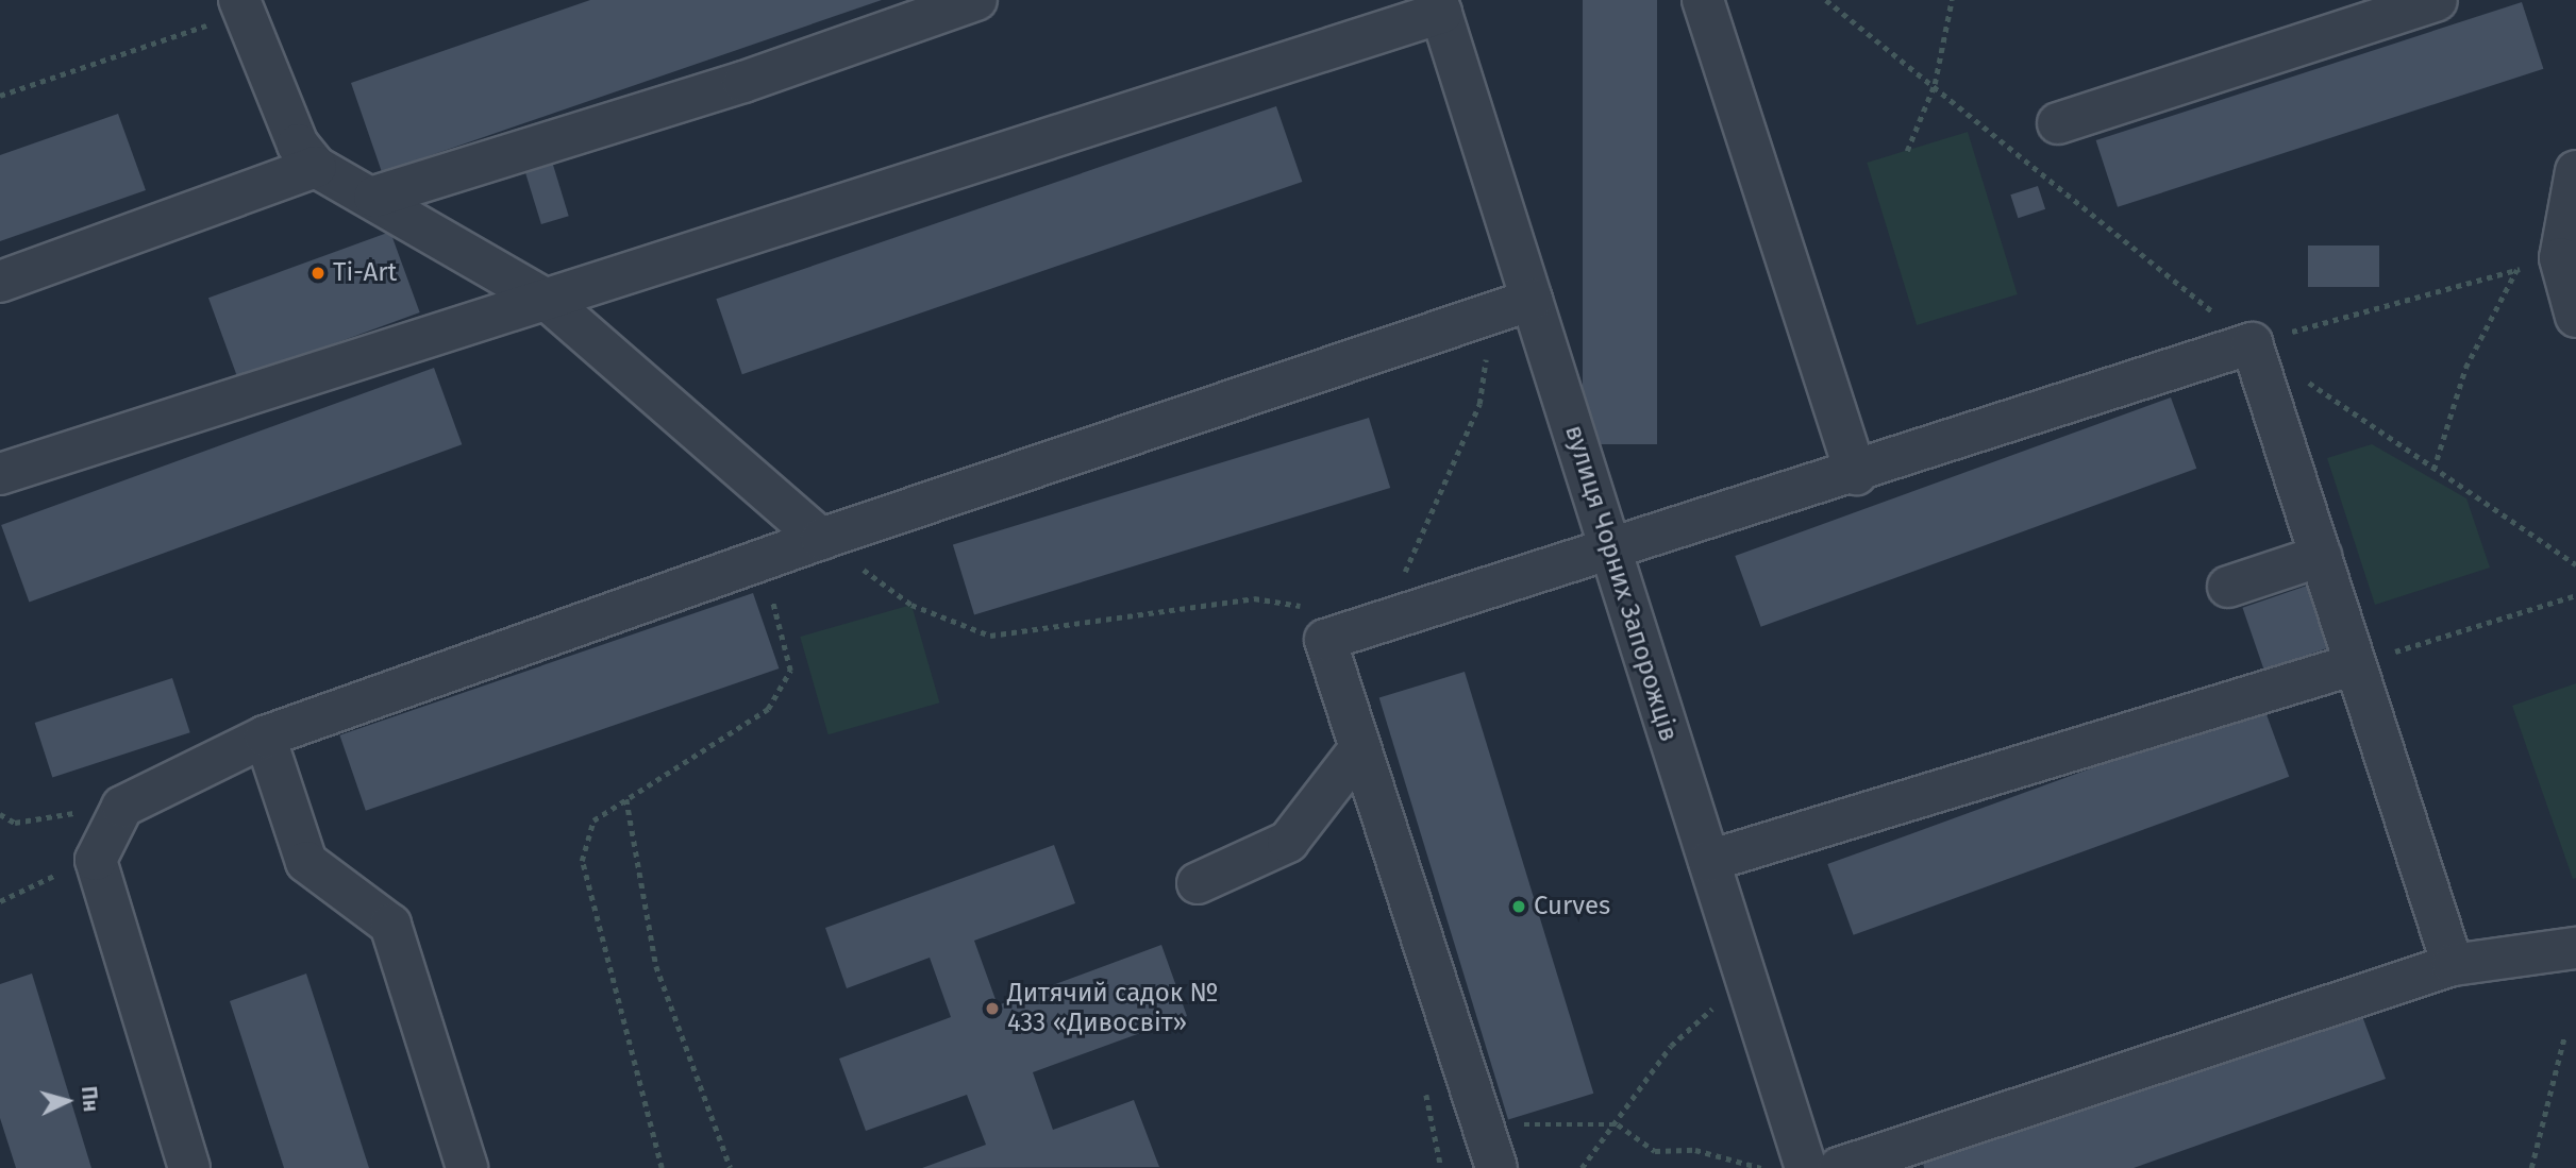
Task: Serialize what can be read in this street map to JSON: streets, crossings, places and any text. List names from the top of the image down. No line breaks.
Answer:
{"streets":{"street":["вулиця Чорних Запорожців"]},"places":["Ti-Art","Curves","Дитячий садок № 433 «Дивосвіт»"],"north":"right"}
